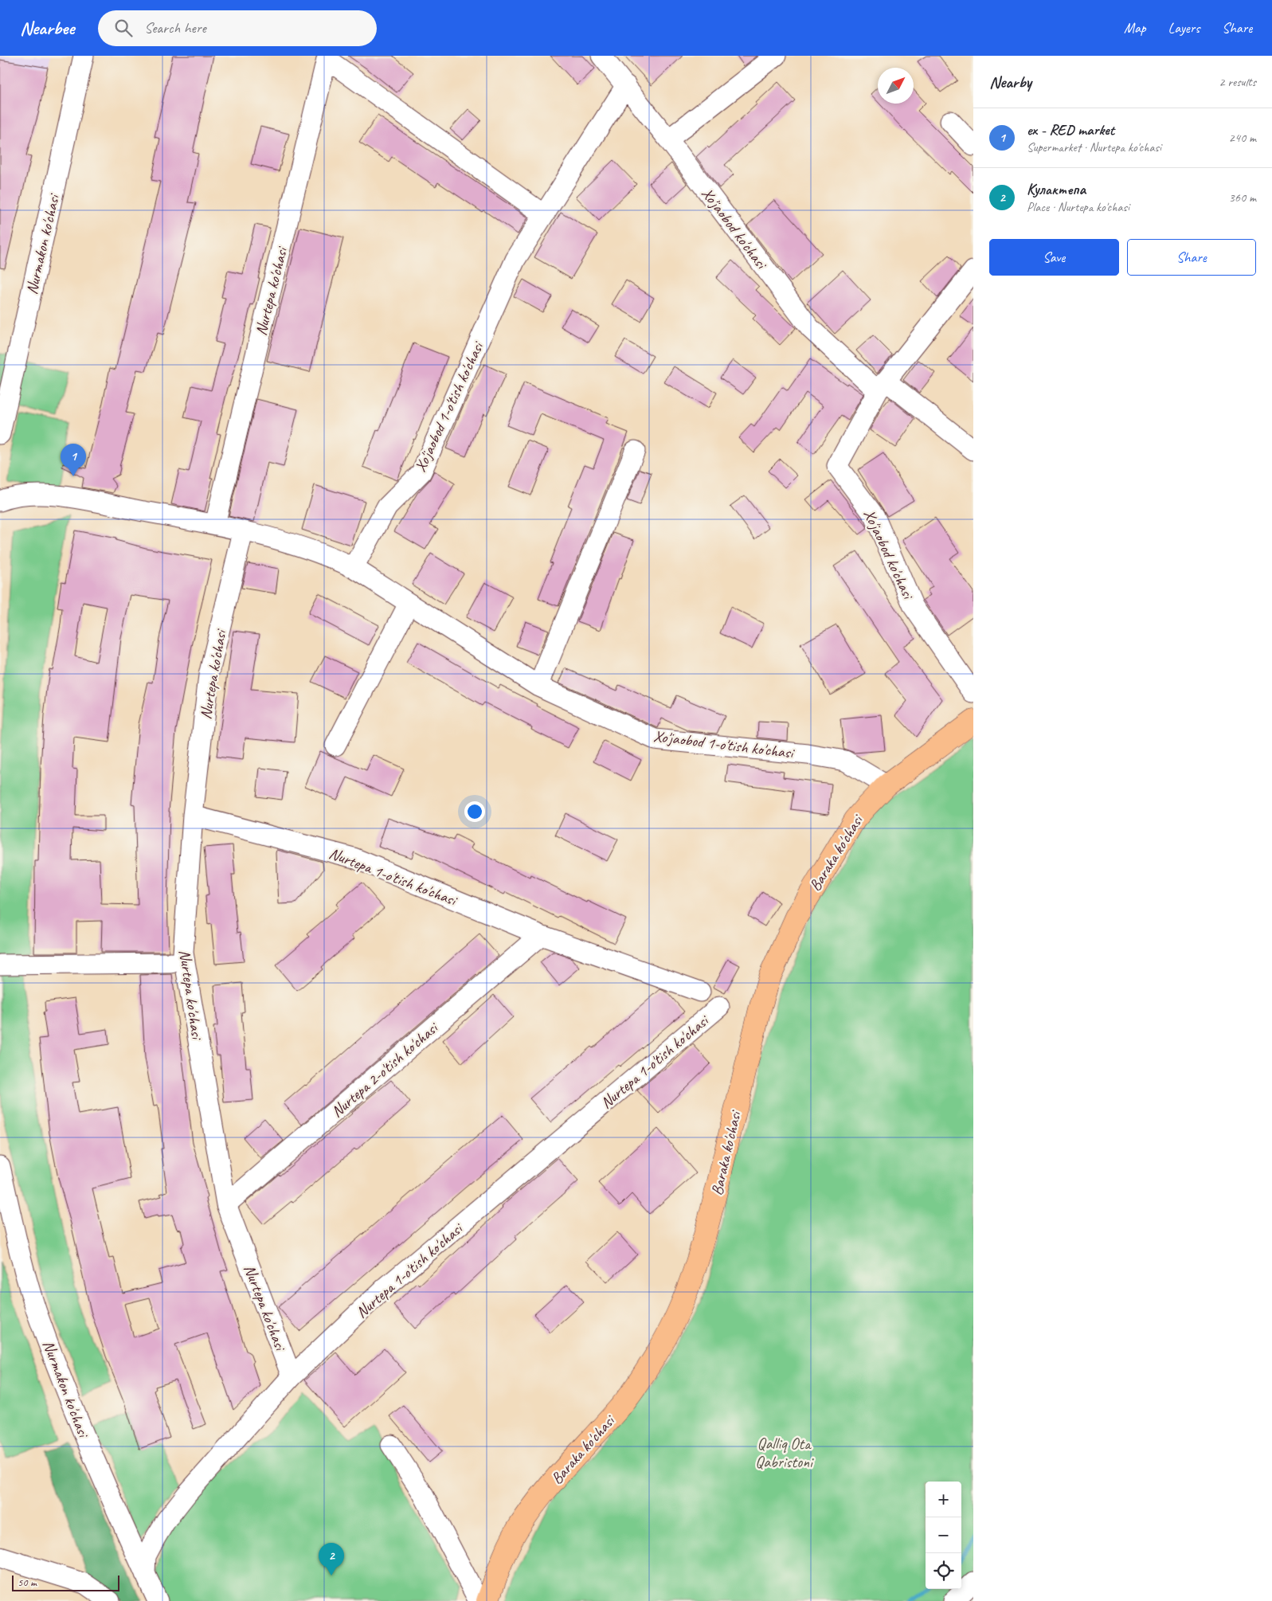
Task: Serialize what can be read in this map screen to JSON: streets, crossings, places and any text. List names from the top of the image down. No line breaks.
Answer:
{"streets":{"main road":["Baraka ko'chasi"],"street":["Xo'jaobod ko'chasi","Nurmakon ko'chasi","Nurtepa ko'chasi","Xo'jaobod 1-o'tish ko'chasi","Nurtepa 1-o'tish ko'chasi","Nurtepa 2-o'tish ko'chasi"]},"crossings":[["Xo'jaobod ko'chasi","Xo'jaobod 1-o'tish ko'chasi"],["Nurmakon ko'chasi","Nurtepa 1-o'tish ko'chasi"],["Nurtepa ko'chasi","Xo'jaobod 1-o'tish ko'chasi"],["Nurtepa ko'chasi","Nurtepa 1-o'tish ko'chasi"],["Nurtepa ko'chasi","Nurtepa 2-o'tish ko'chasi"],["Xo'jaobod 1-o'tish ko'chasi","Baraka ko'chasi"],["Nurtepa 1-o'tish ko'chasi","Nurtepa 2-o'tish ko'chasi"]],"parks":["Qalliq Ota Qabristoni"],"scale_bar":"50 m","north":"top right","page":{"header":"Nearbee","search":"Search here","nav":["Map","Layers","Share"],"heading":["Nearby","2 results"],"list":[{"mark":"1","name":"ex - RED market","note":"Supermarket · Nurtepa ko'chasi","value":"240 m"},{"mark":"2","name":"Кулактепа","note":"Place · Nurtepa ko'chasi","value":"360 m"}],"buttons":["Save","Share"],"pins":["1","2"],"map_buttons":["+","−"],"scale":"50 m"}}
